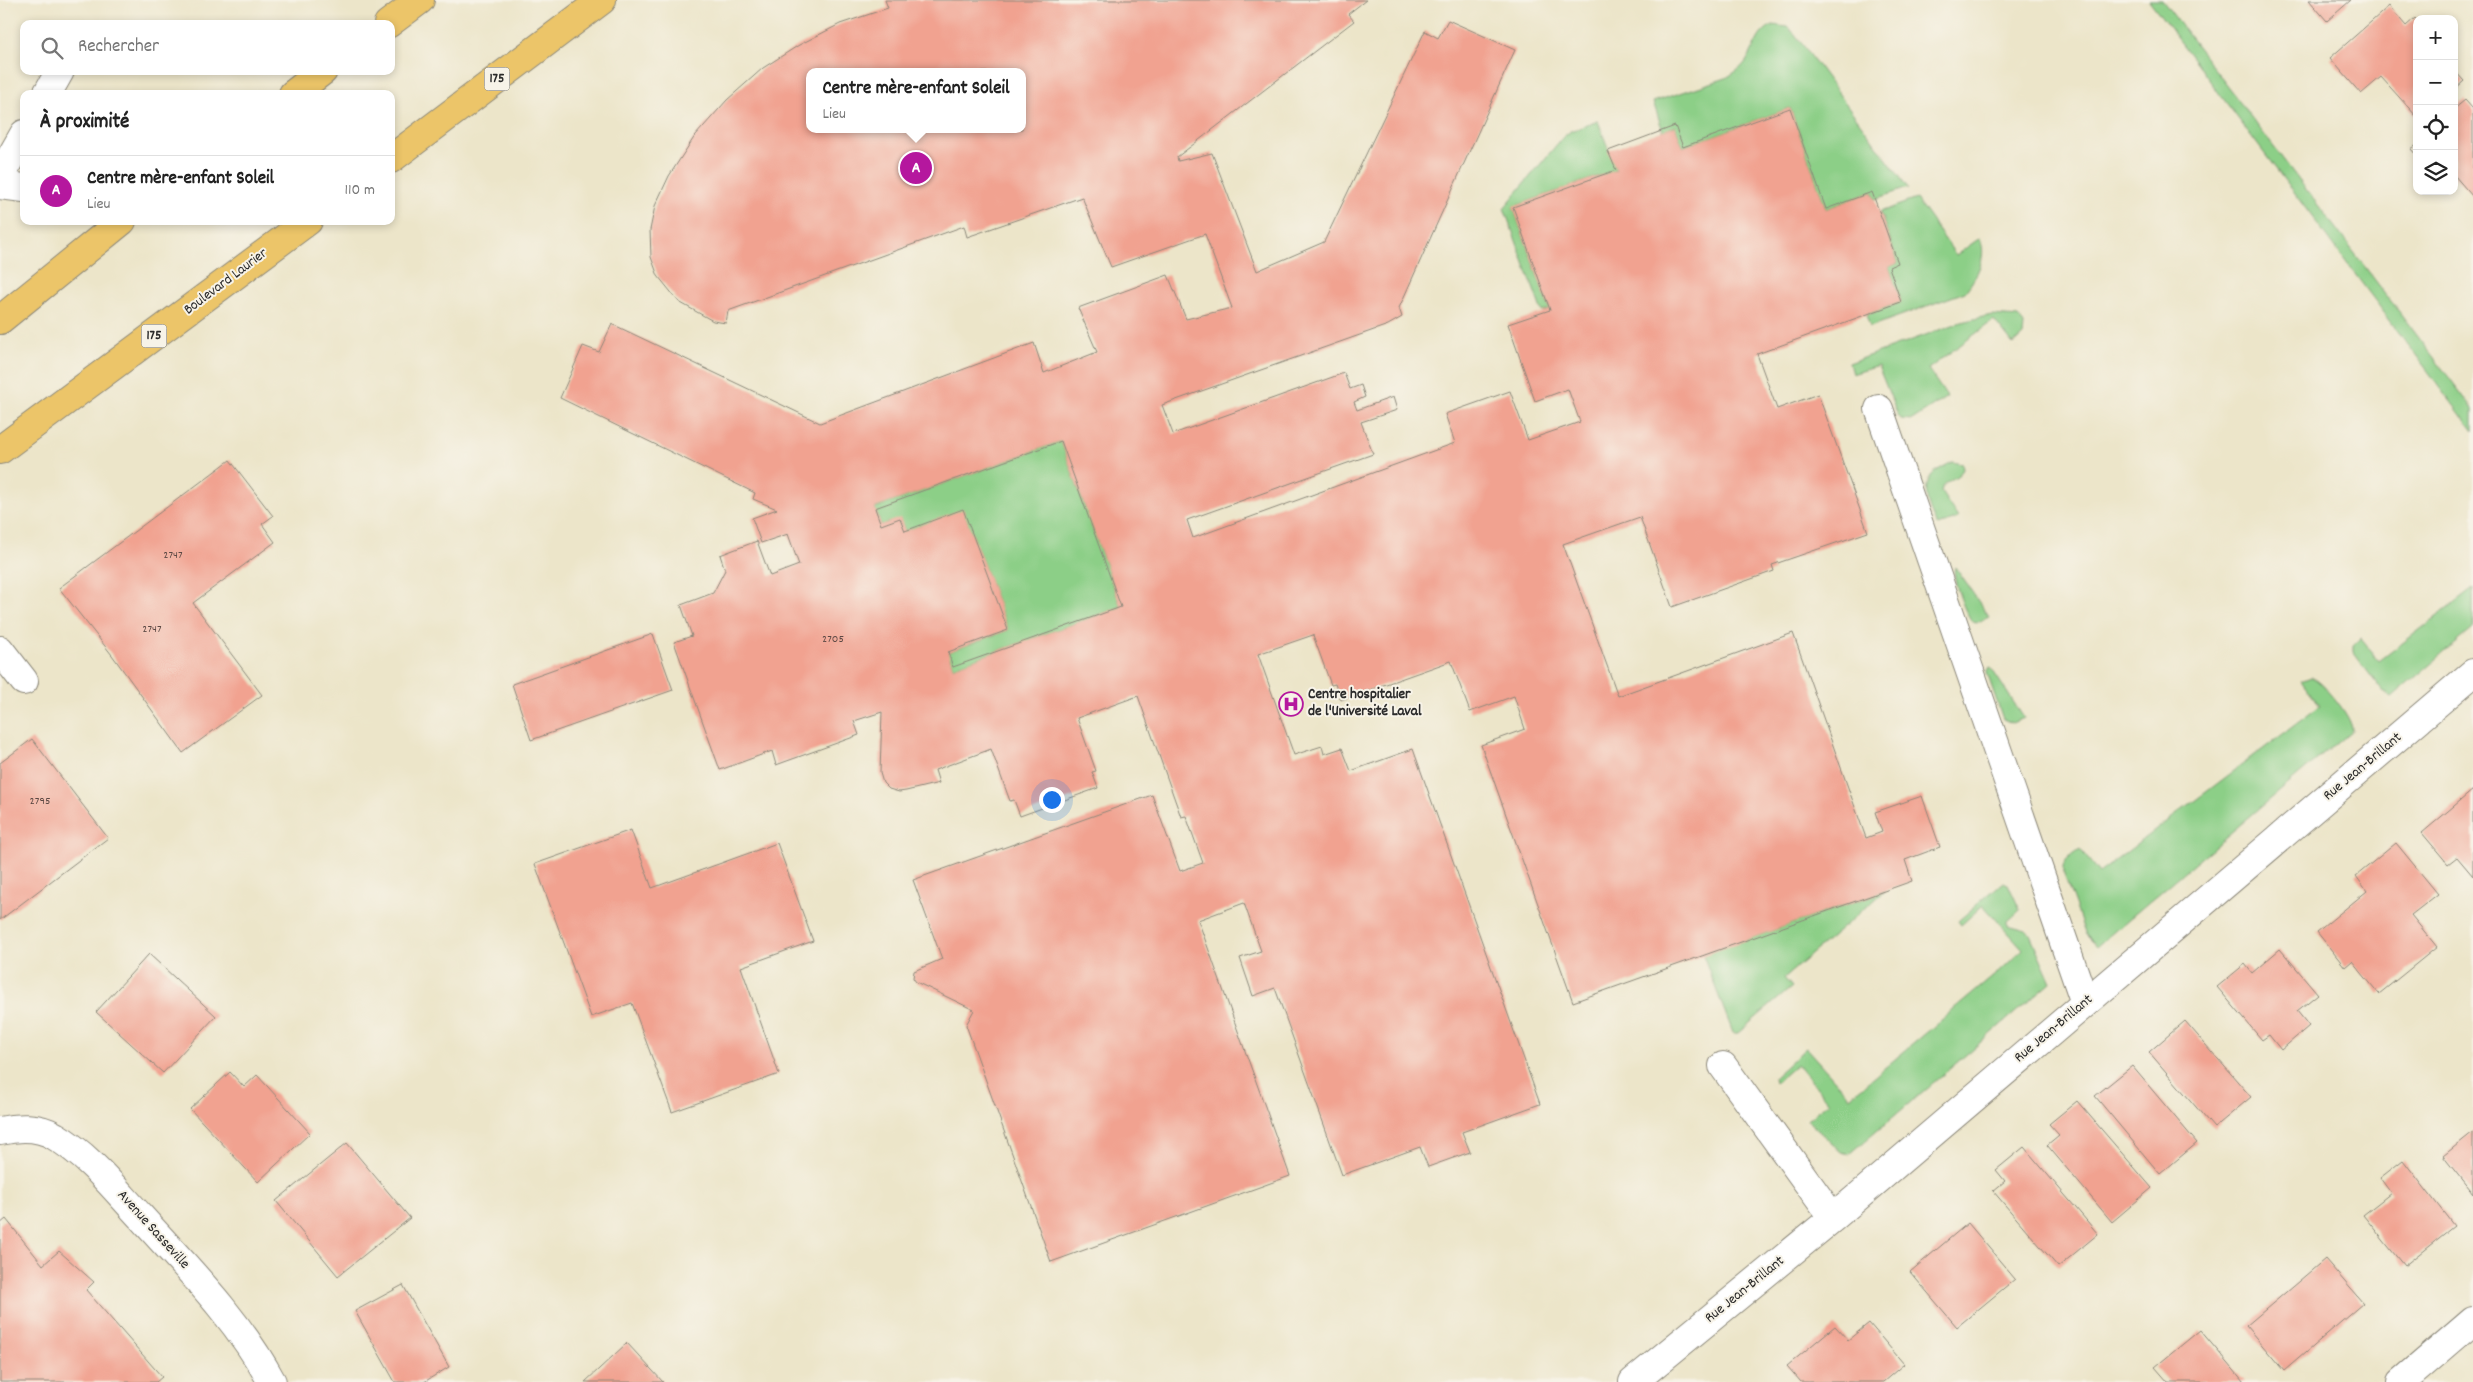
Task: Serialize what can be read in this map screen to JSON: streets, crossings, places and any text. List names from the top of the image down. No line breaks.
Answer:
{"streets":{"main road":["175","Boulevard Laurier"],"street":["Rue Jean-Brillant","Avenue Sasseville"]},"places":{"hospital":["Centre hospitalier de l'Université Laval"]},"house_numbers":["2747","2747","2705","2795"],"page":{"map_buttons":["+","−"],"search":"Rechercher","popup":["Centre mère-enfant Soleil","Lieu"],"heading":"À proximité","pins":"A","list":[{"mark":"A","name":"Centre mère-enfant Soleil","note":"Lieu","value":"110 m"}]}}
